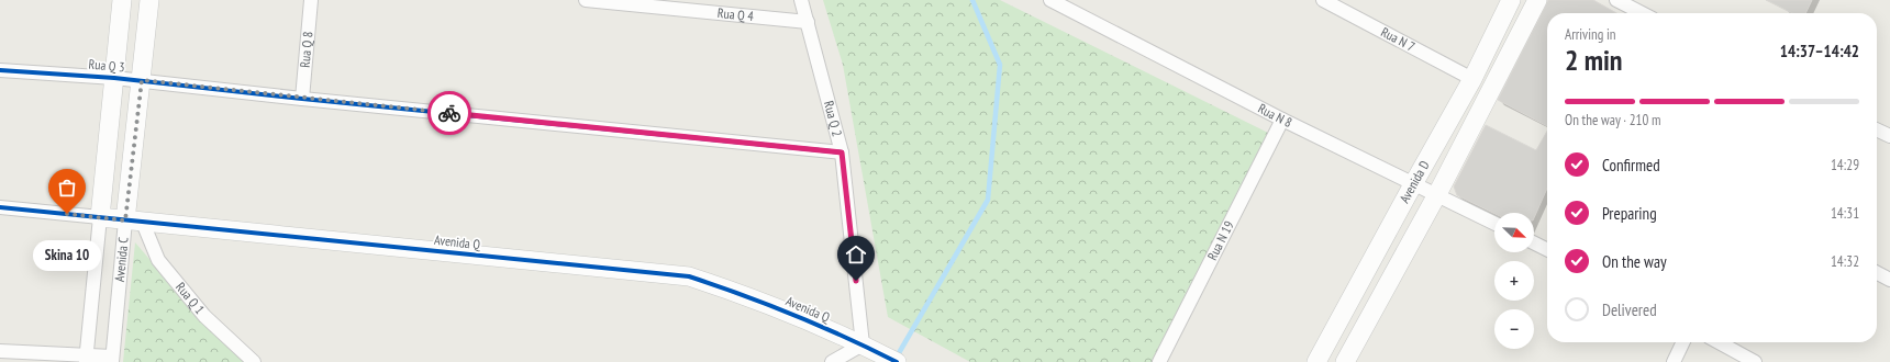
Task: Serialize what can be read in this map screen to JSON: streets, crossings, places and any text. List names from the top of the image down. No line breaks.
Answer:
{"streets":{"street":["Rua Q 4","Rua N 7","Rua Q 8","Rua Q 3","Rua N 8","Rua Q 2","Avenida D","Rua N 19","Avenida Q","Avenida C","Rua Q 1"]},"crossings":[["Rua Q 4","Rua Q 2"],["Rua N 7","Avenida D"],["Rua Q 8","Rua Q 3"],["Rua Q 3","Rua Q 2"],["Rua Q 3","Avenida C"],["Rua N 8","Avenida D"],["Rua N 8","Rua N 19"],["Rua Q 2","Avenida Q"],["Avenida Q","Avenida C"],["Avenida Q","Rua Q 1"],["Avenida C","Rua Q 1"]],"places":["Skina 10"],"north":"bottom right","page":{"heading":["2 min","Arriving in","14:37–14:42"],"bar":"On the way · 210 m","list":[["Confirmed","14:29"],["Preparing","14:31"],["On the way","14:32"],"Delivered"],"map_buttons":["+","−"],"bubble":"Skina 10"}}
